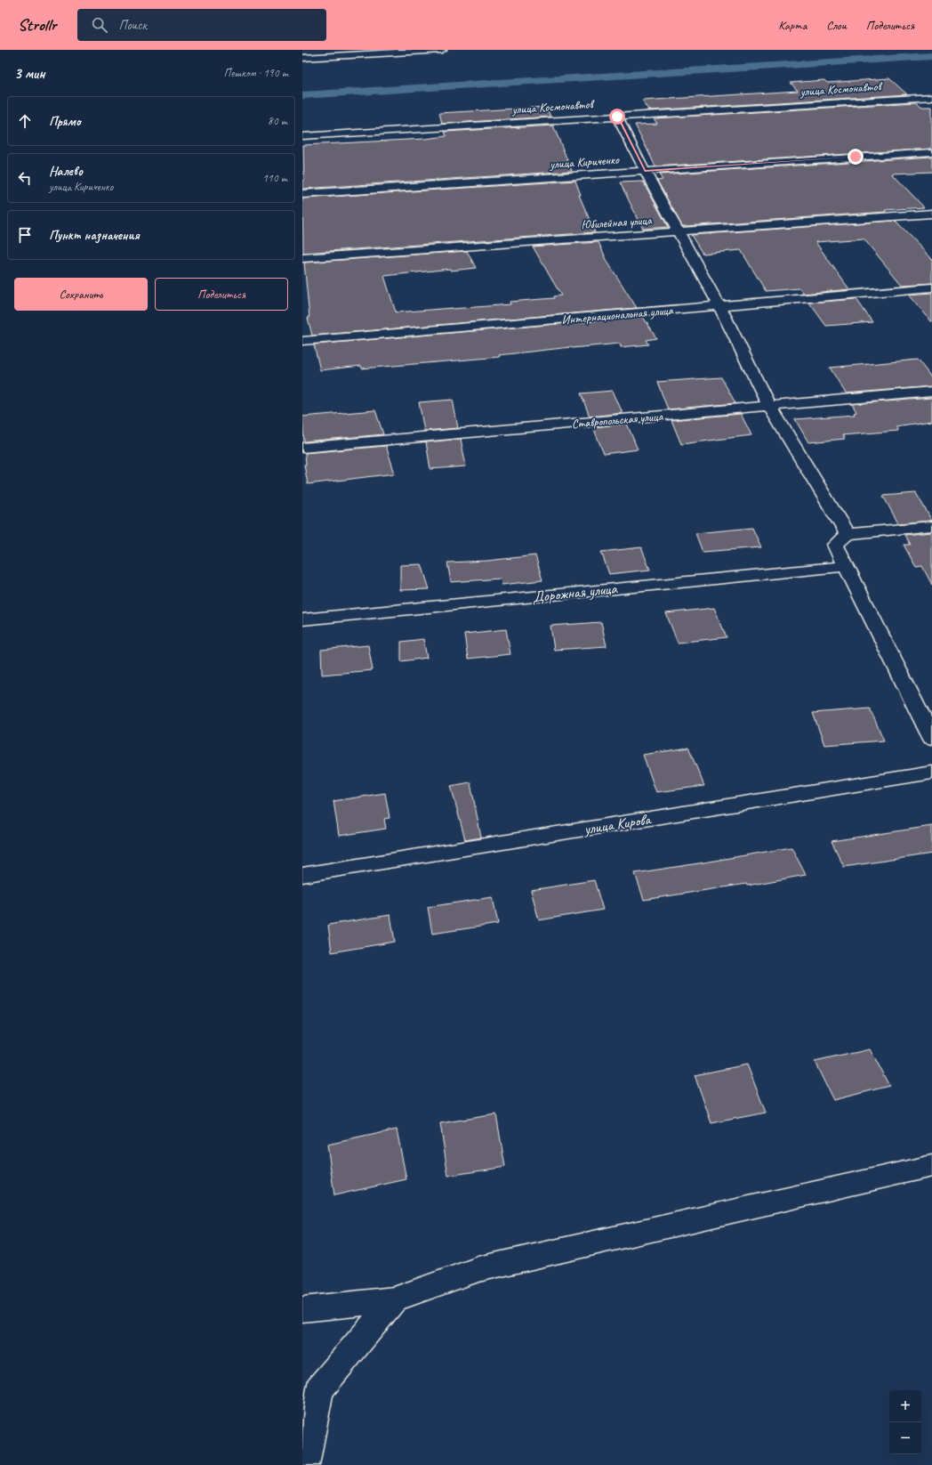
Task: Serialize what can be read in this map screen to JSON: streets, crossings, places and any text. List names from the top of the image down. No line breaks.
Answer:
{"streets":{"street":["улица Космонавтов","улица Кириченко","Юбилейная улица","Интернациональная улица","Ставропольская улица","Дорожная улица","улица Кирова"]},"page":{"header":"Strollr","search":"Поиск","nav":["Карта","Слои","Поделиться"],"heading":["3 мин","Пешком · 190 m"],"list":[["Прямо","80 m"],["Налево","улица Кириченко","110 m"],"Пункт назначения"],"buttons":["Сохранить","Поделиться"],"map_buttons":["+","−"]}}
